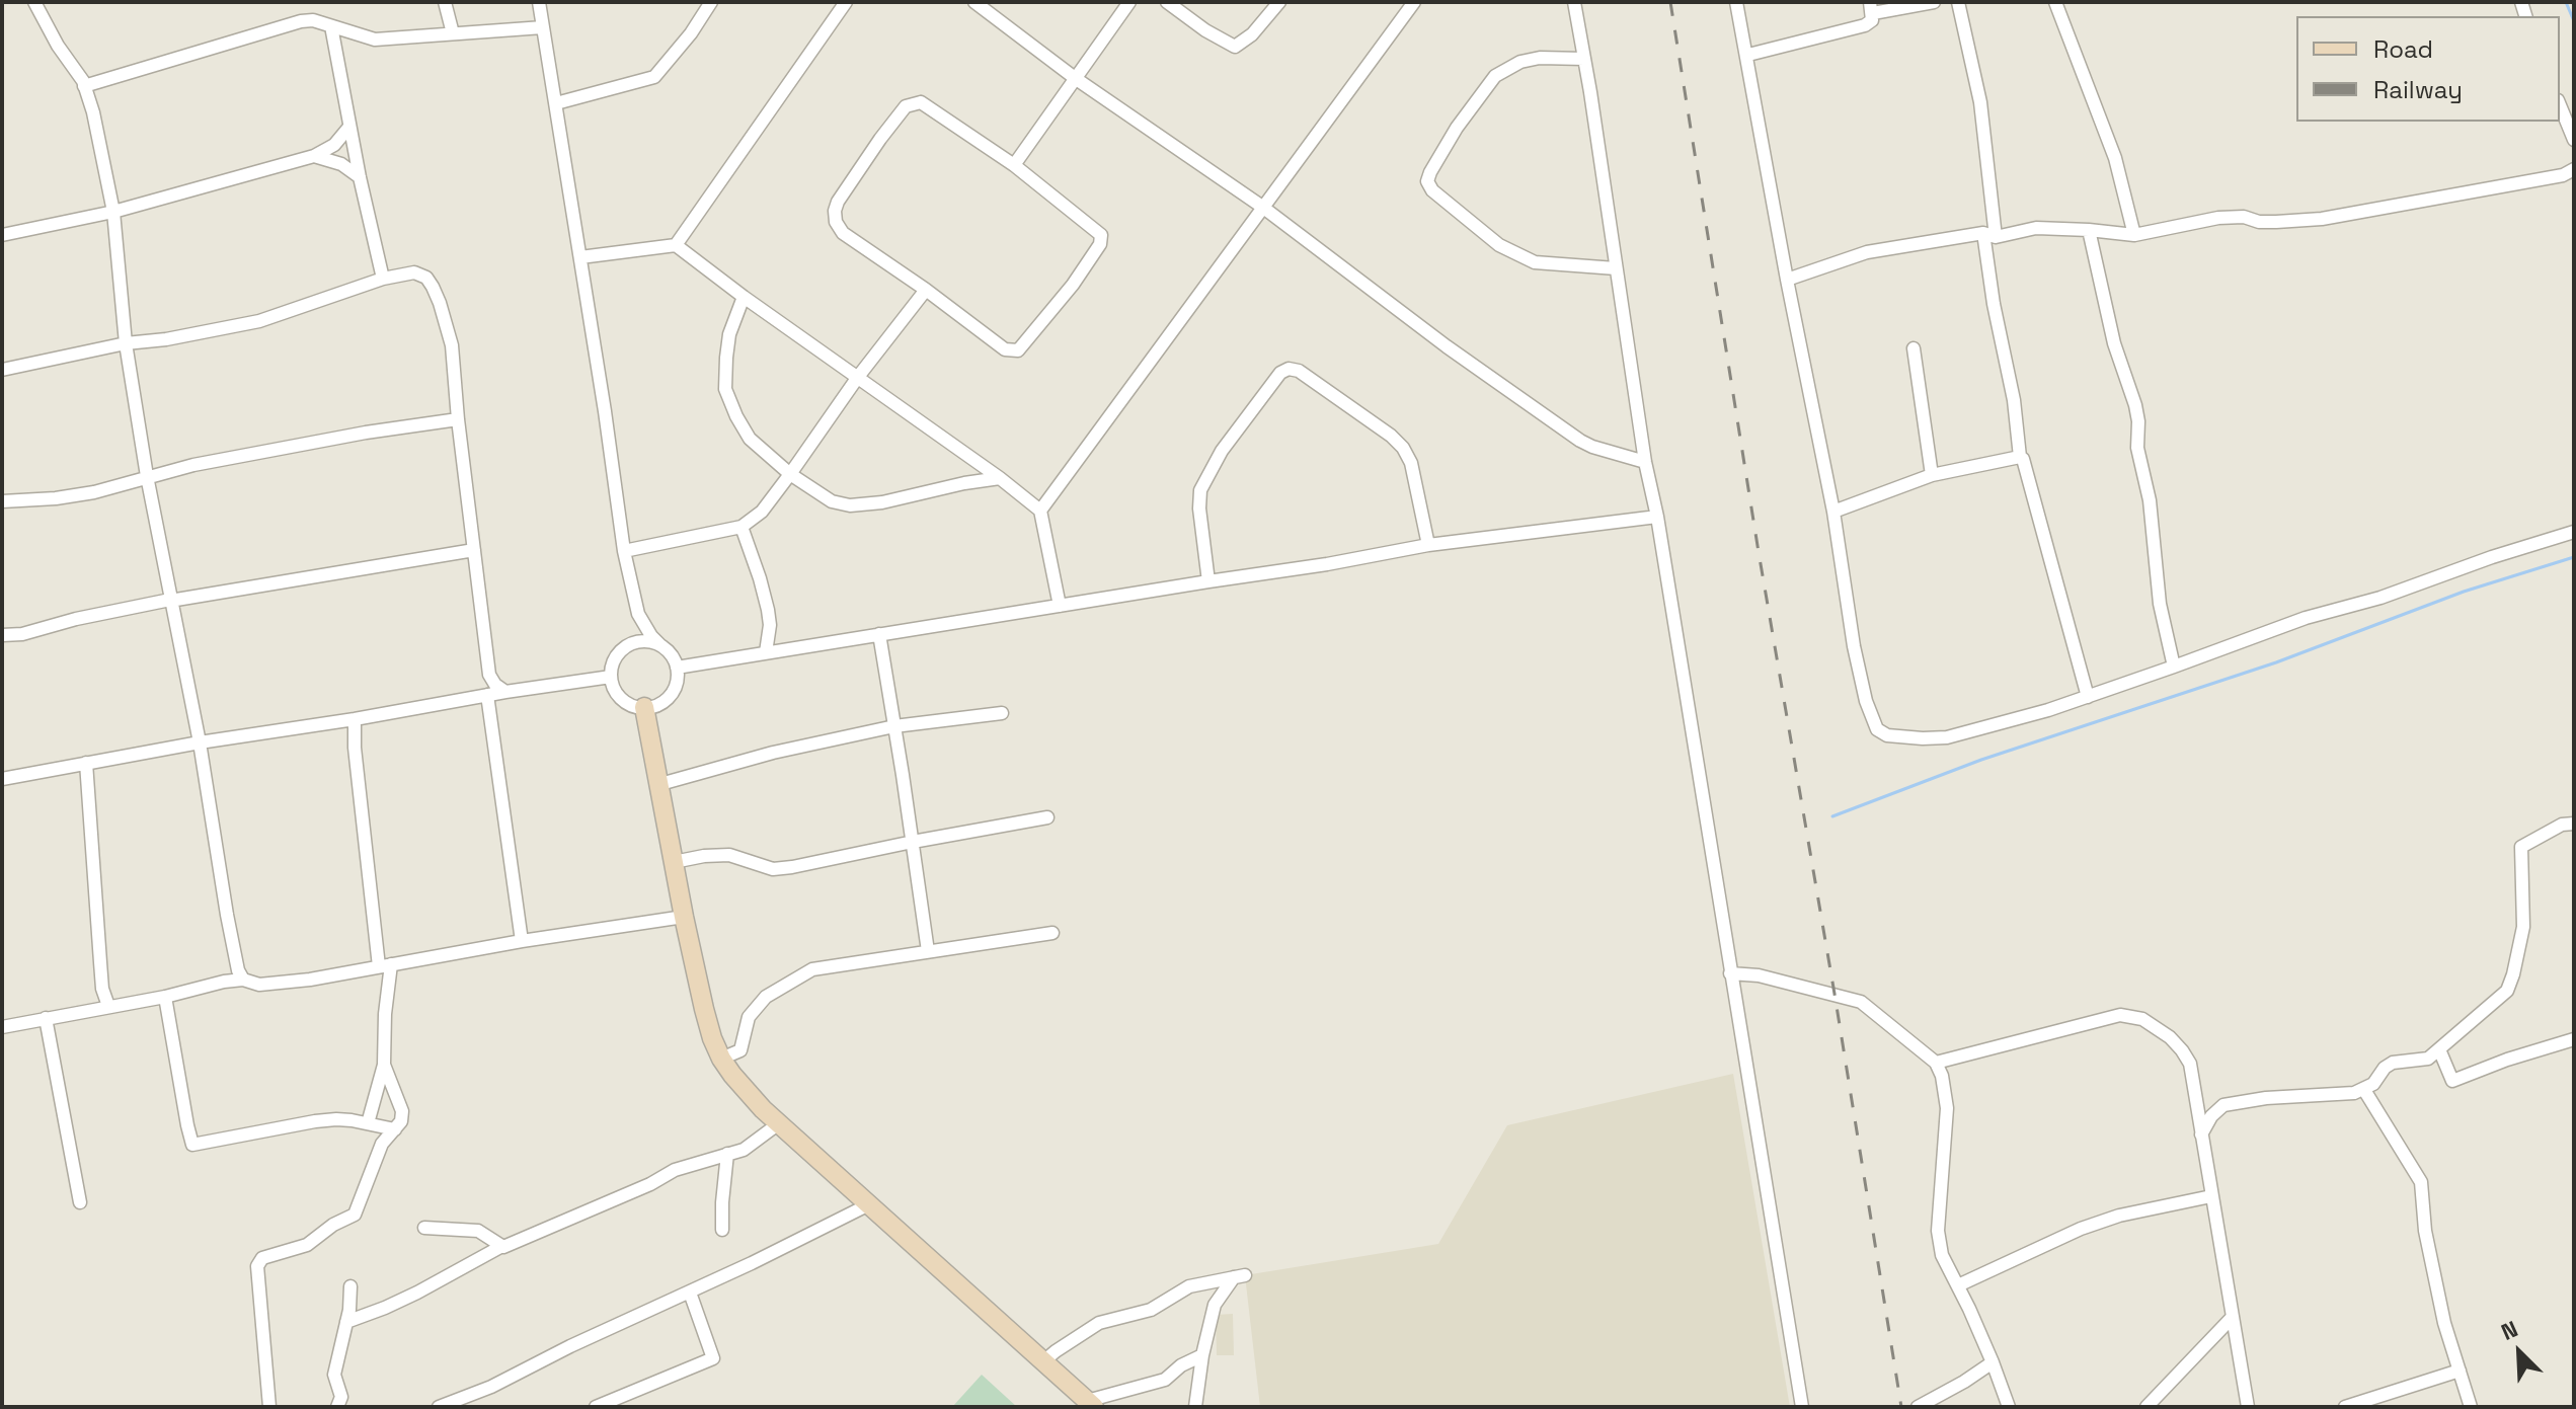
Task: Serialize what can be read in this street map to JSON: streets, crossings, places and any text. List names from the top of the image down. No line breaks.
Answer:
{"legend":["Road","Railway"],"north":"top left"}
